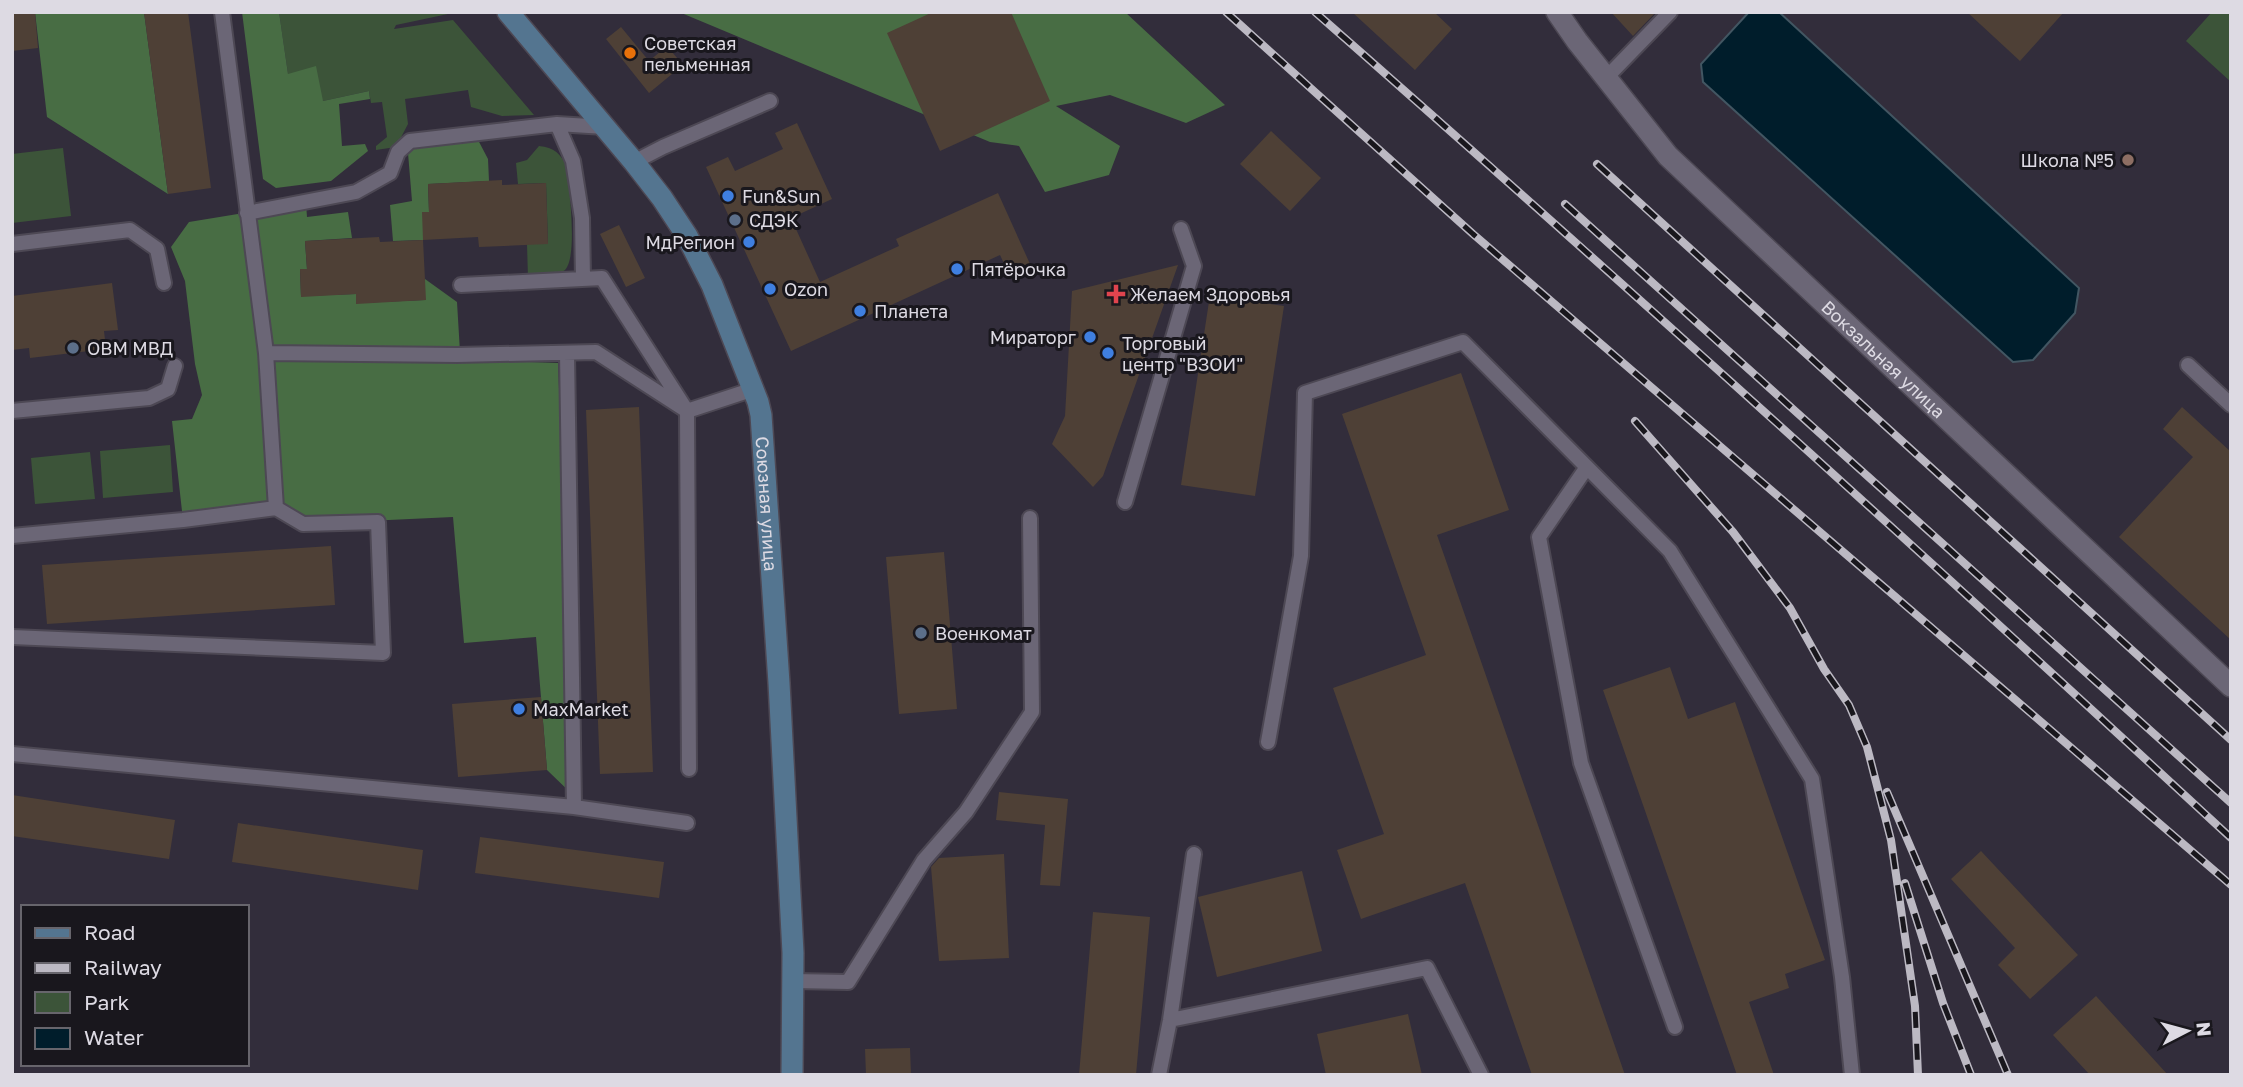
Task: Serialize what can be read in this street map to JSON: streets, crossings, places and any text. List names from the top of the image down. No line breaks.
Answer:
{"streets":{"street":["Вокзальная улица","Союзная улица"]},"places":{"other":["Советская пельменная","Школа №5","Fun&Sun","СДЭК","МдРегион","Пятёрочка","Ozon","Планета","Мираторг","ОВМ МВД","Торговый центр \"ВЗОИ\"","Военкомат","MaxMarket"],"health":["Желаем Здоровья"]},"legend":["Road","Railway","Park","Water"],"north":"right"}
